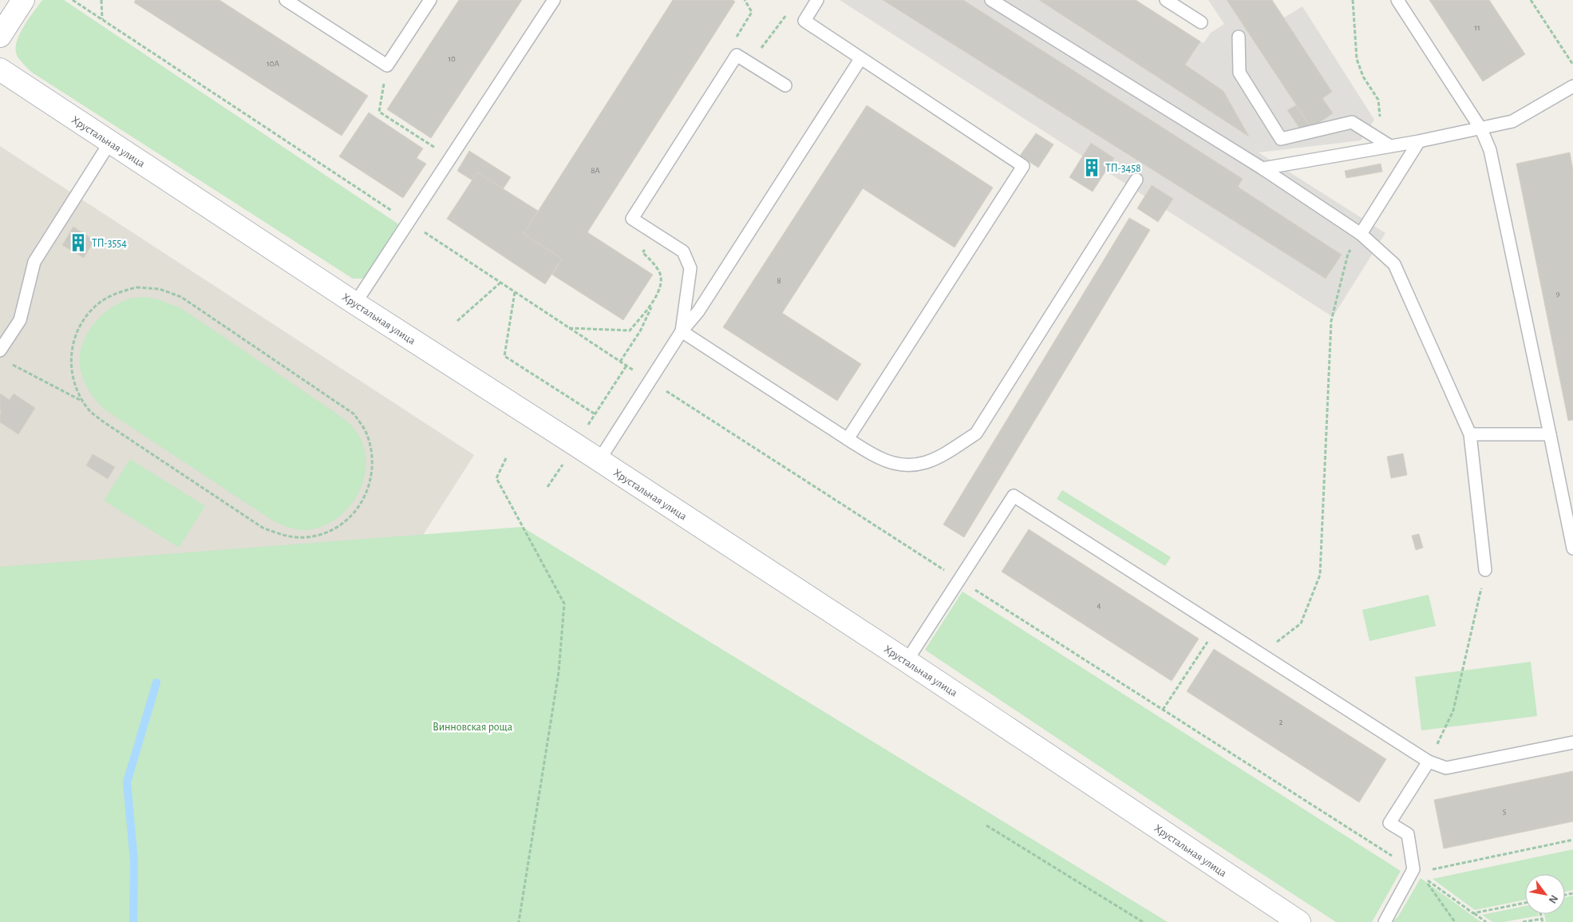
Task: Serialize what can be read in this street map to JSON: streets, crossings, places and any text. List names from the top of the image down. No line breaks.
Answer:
{"streets":{"main road":["Хрустальная улица"]},"parks":["Винновская роща"],"places":{"building":["ТП-3458","ТП-3554"]},"house_numbers":["11","10","10А","8А","8","9","4","2","5"],"north":"bottom right"}
